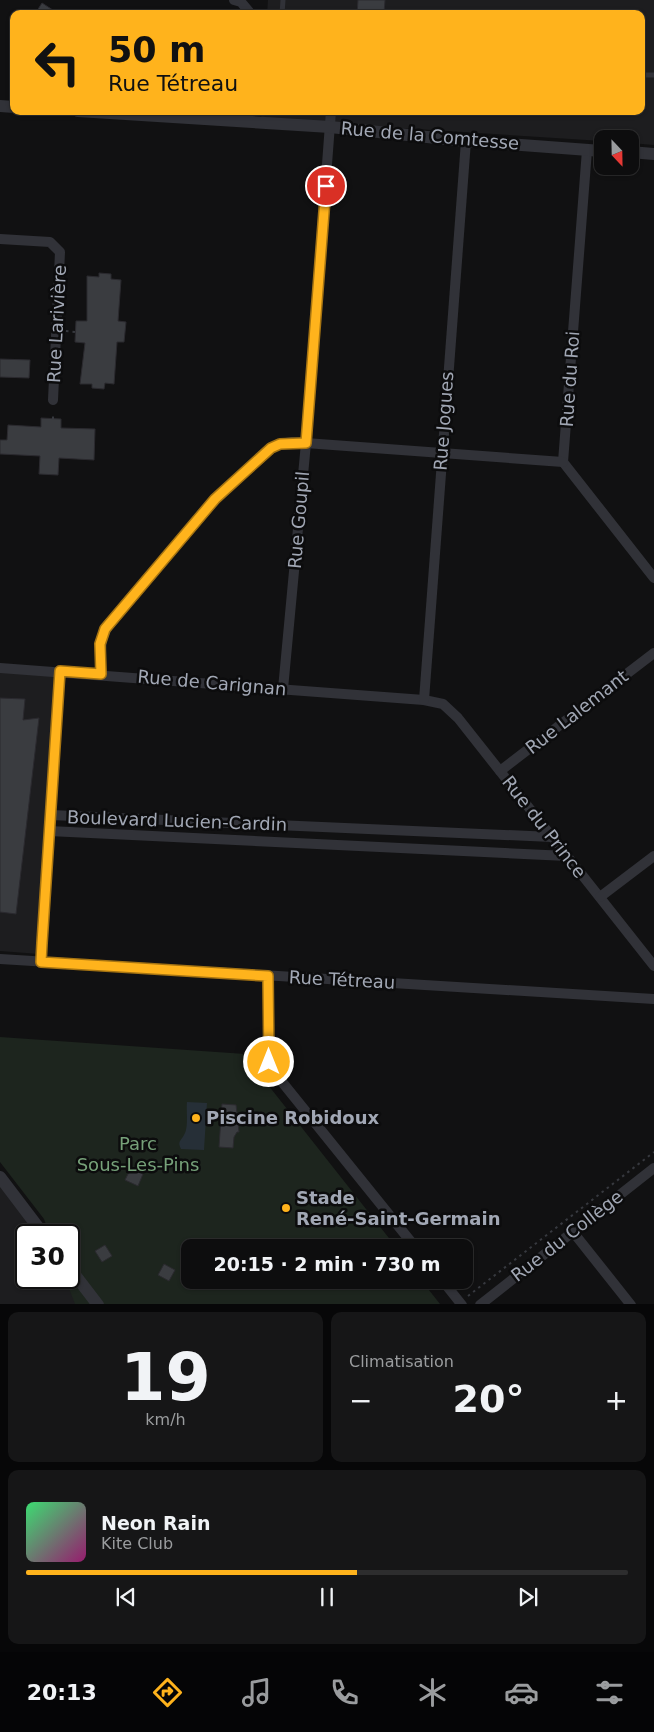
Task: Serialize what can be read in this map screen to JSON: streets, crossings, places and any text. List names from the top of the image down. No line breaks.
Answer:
{"streets":{"street":["Rue de la Comtesse","Rue Larivière","Rue du Roi","Rue Jogues","Rue Goupil","Rue de Carignan","Rue Lalemant","Boulevard Lucien-Cardin","Rue du Prince","Rue Tétreau","Rue du Collège"]},"crossings":[["Rue de la Comtesse","Rue du Roi"],["Rue de la Comtesse","Rue Jogues"],["Rue de la Comtesse","Rue Goupil"],["Rue Jogues","Rue de Carignan"],["Rue Jogues","Rue du Prince"],["Rue Goupil","Rue de Carignan"],["Rue de Carignan","Rue du Prince"],["Rue Lalemant","Rue du Prince"],["Boulevard Lucien-Cardin","Rue du Prince"]],"parks":["Parc Sous-Les-Pins"],"places":["Piscine Robidoux","Stade René-Saint-Germain"],"north":"bottom","page":{"turn":["50 m","Rue Tétreau"],"limit":"30","trip":"20:15 · 2 min · 730 m","tile":[["19","km/h"],"Climatisation"],"heat":["−","20°","+"],"song":["Neon Rain","Kite Club"],"tabs":"20:13"}}
